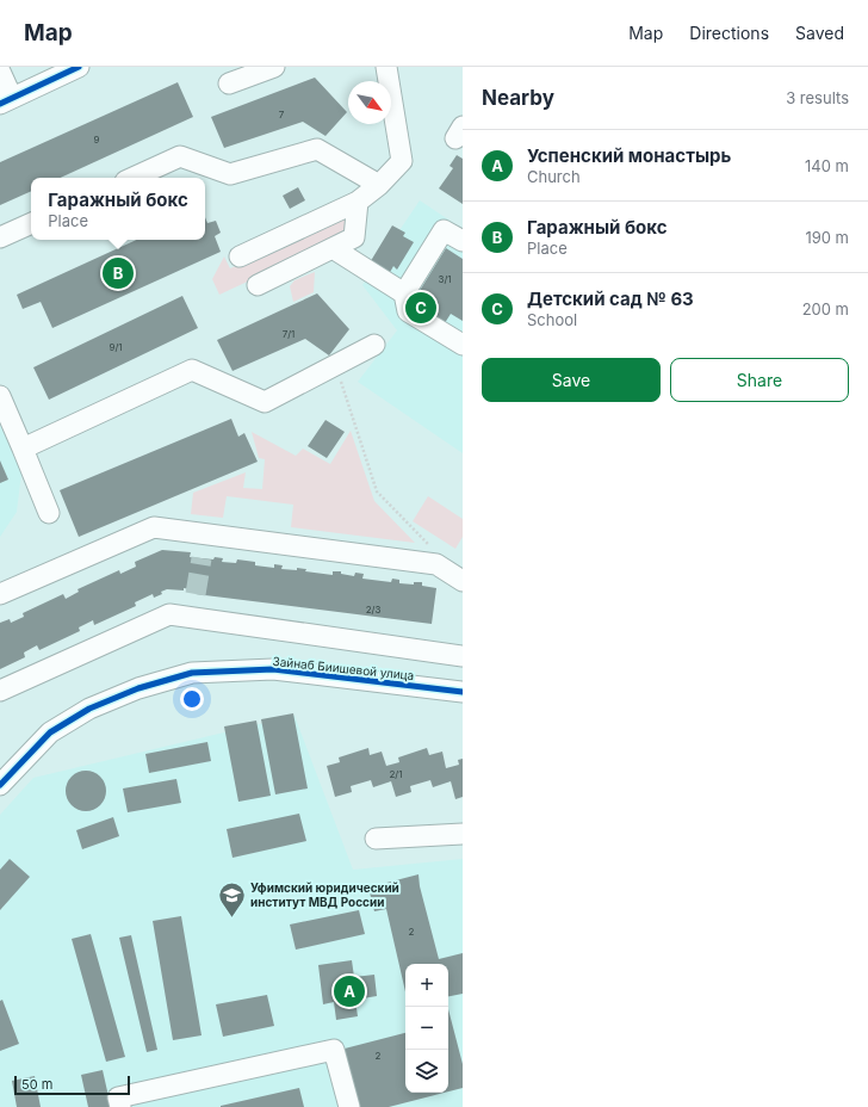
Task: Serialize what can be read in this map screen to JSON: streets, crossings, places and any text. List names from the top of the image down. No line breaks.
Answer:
{"streets":{"street":["Зайнаб Биишевой улица"]},"places":{"school or university":["Уфимский юридический институт МВД России"]},"house_numbers":["7","9","3/1","7/1","9/1","2/3","2/1","2","2"],"scale_bar":"50 m","north":"bottom right","page":{"header":"Map","nav":["Map","Directions","Saved"],"heading":["Nearby","3 results"],"list":[{"mark":"A","name":"Успенский монастырь","note":"Church","value":"140 m"},{"mark":"B","name":"Гаражный бокс","note":"Place","value":"190 m"},{"mark":"C","name":"Детский сад № 63","note":"School","value":"200 m"}],"popup":["Гаражный бокс","Place"],"pins":["B","C","A"],"buttons":["Save","Share"],"map_buttons":["+","−"],"scale":"50 m"}}
